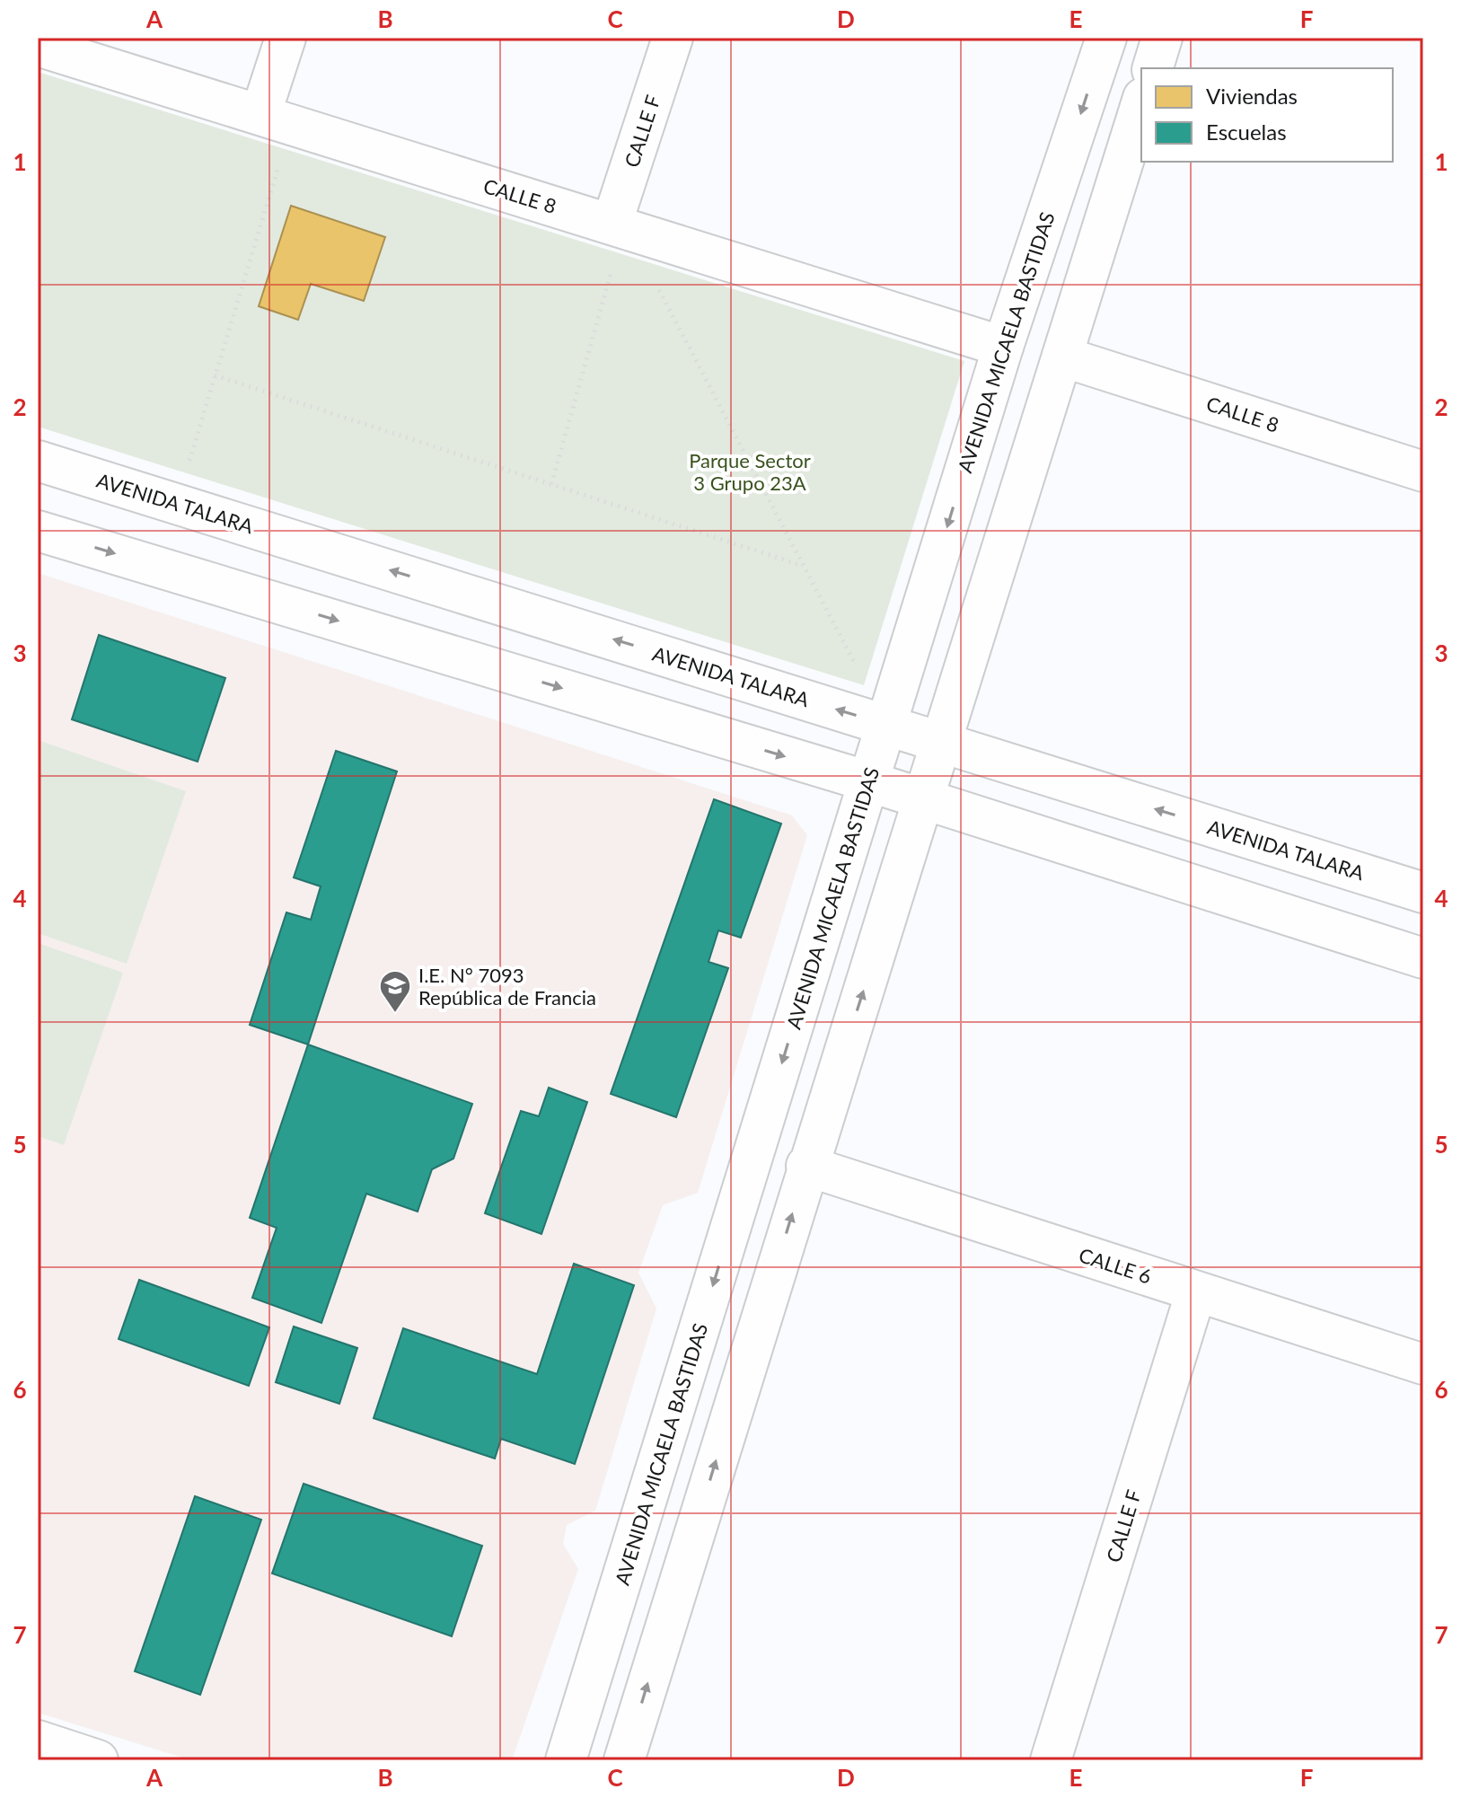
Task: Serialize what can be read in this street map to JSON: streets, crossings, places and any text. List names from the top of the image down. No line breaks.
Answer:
{"streets":{"street":["CALLE F","CALLE 8","AVENIDA MICAELA BASTIDAS","AVENIDA TALARA","CALLE 6"]},"crossings":[["CALLE F","CALLE 8"],["CALLE F","CALLE 6"],["CALLE 8","AVENIDA MICAELA BASTIDAS"],["AVENIDA MICAELA BASTIDAS","AVENIDA TALARA"]],"parks":["Parque Sector 3 Grupo 23A"],"places":{"school or university":["I.E. N° 7093 República de Francia"]},"legend":["Viviendas","Escuelas"],"grid":{"columns":["A","B","C","D","E","F"],"rows":["1","2","3","4","5","6","7"]}}
